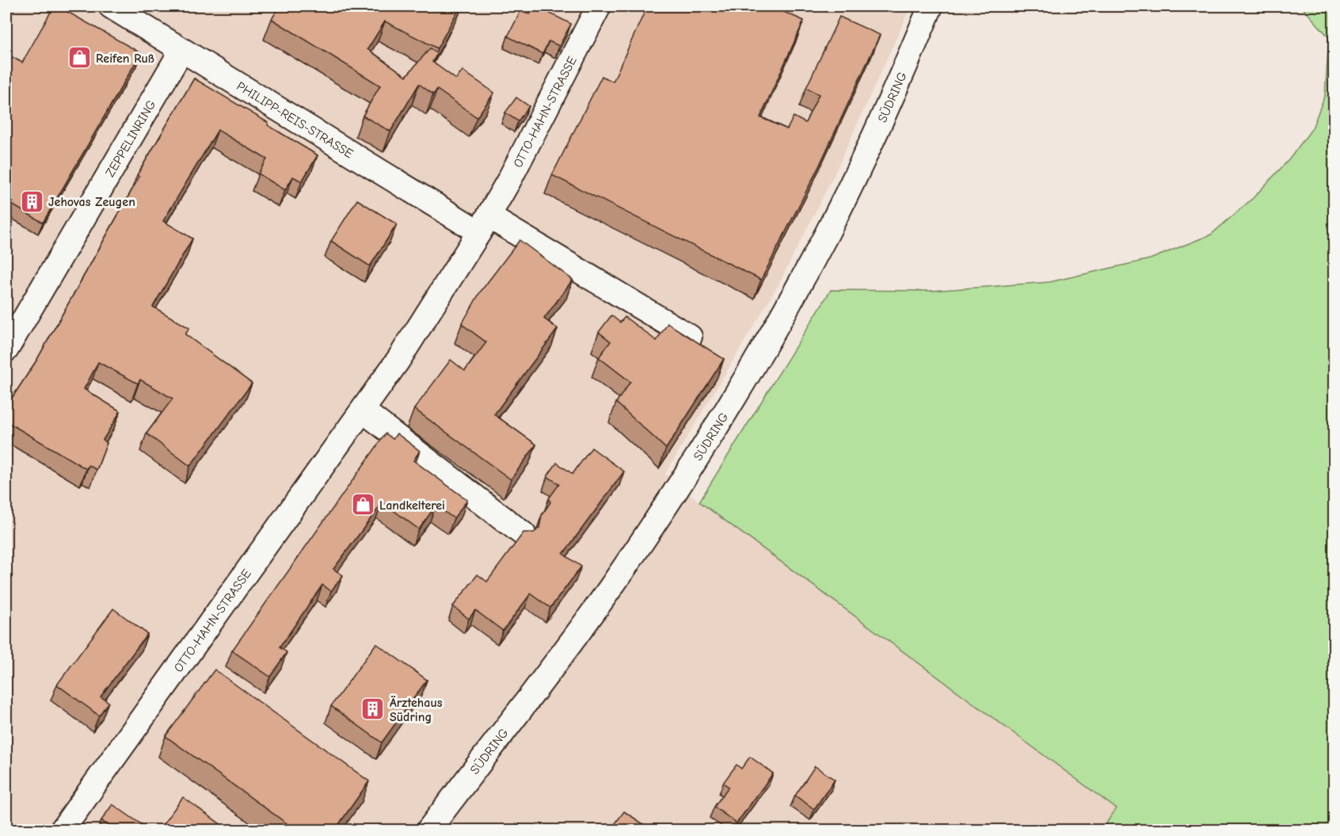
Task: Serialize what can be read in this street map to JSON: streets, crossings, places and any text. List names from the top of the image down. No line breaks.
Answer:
{"streets":{"street":["SÜDRING","OTTO-HAHN-STRASSE","PHILIPP-REIS-STRASSE","ZEPPELINRING"]},"crossings":[["OTTO-HAHN-STRASSE","PHILIPP-REIS-STRASSE"],["PHILIPP-REIS-STRASSE","ZEPPELINRING"]],"places":{"shop":["Reifen Ruß","Landkelterei"],"building":["Jehovas Zeugen","Ärztehaus Südring"]}}
